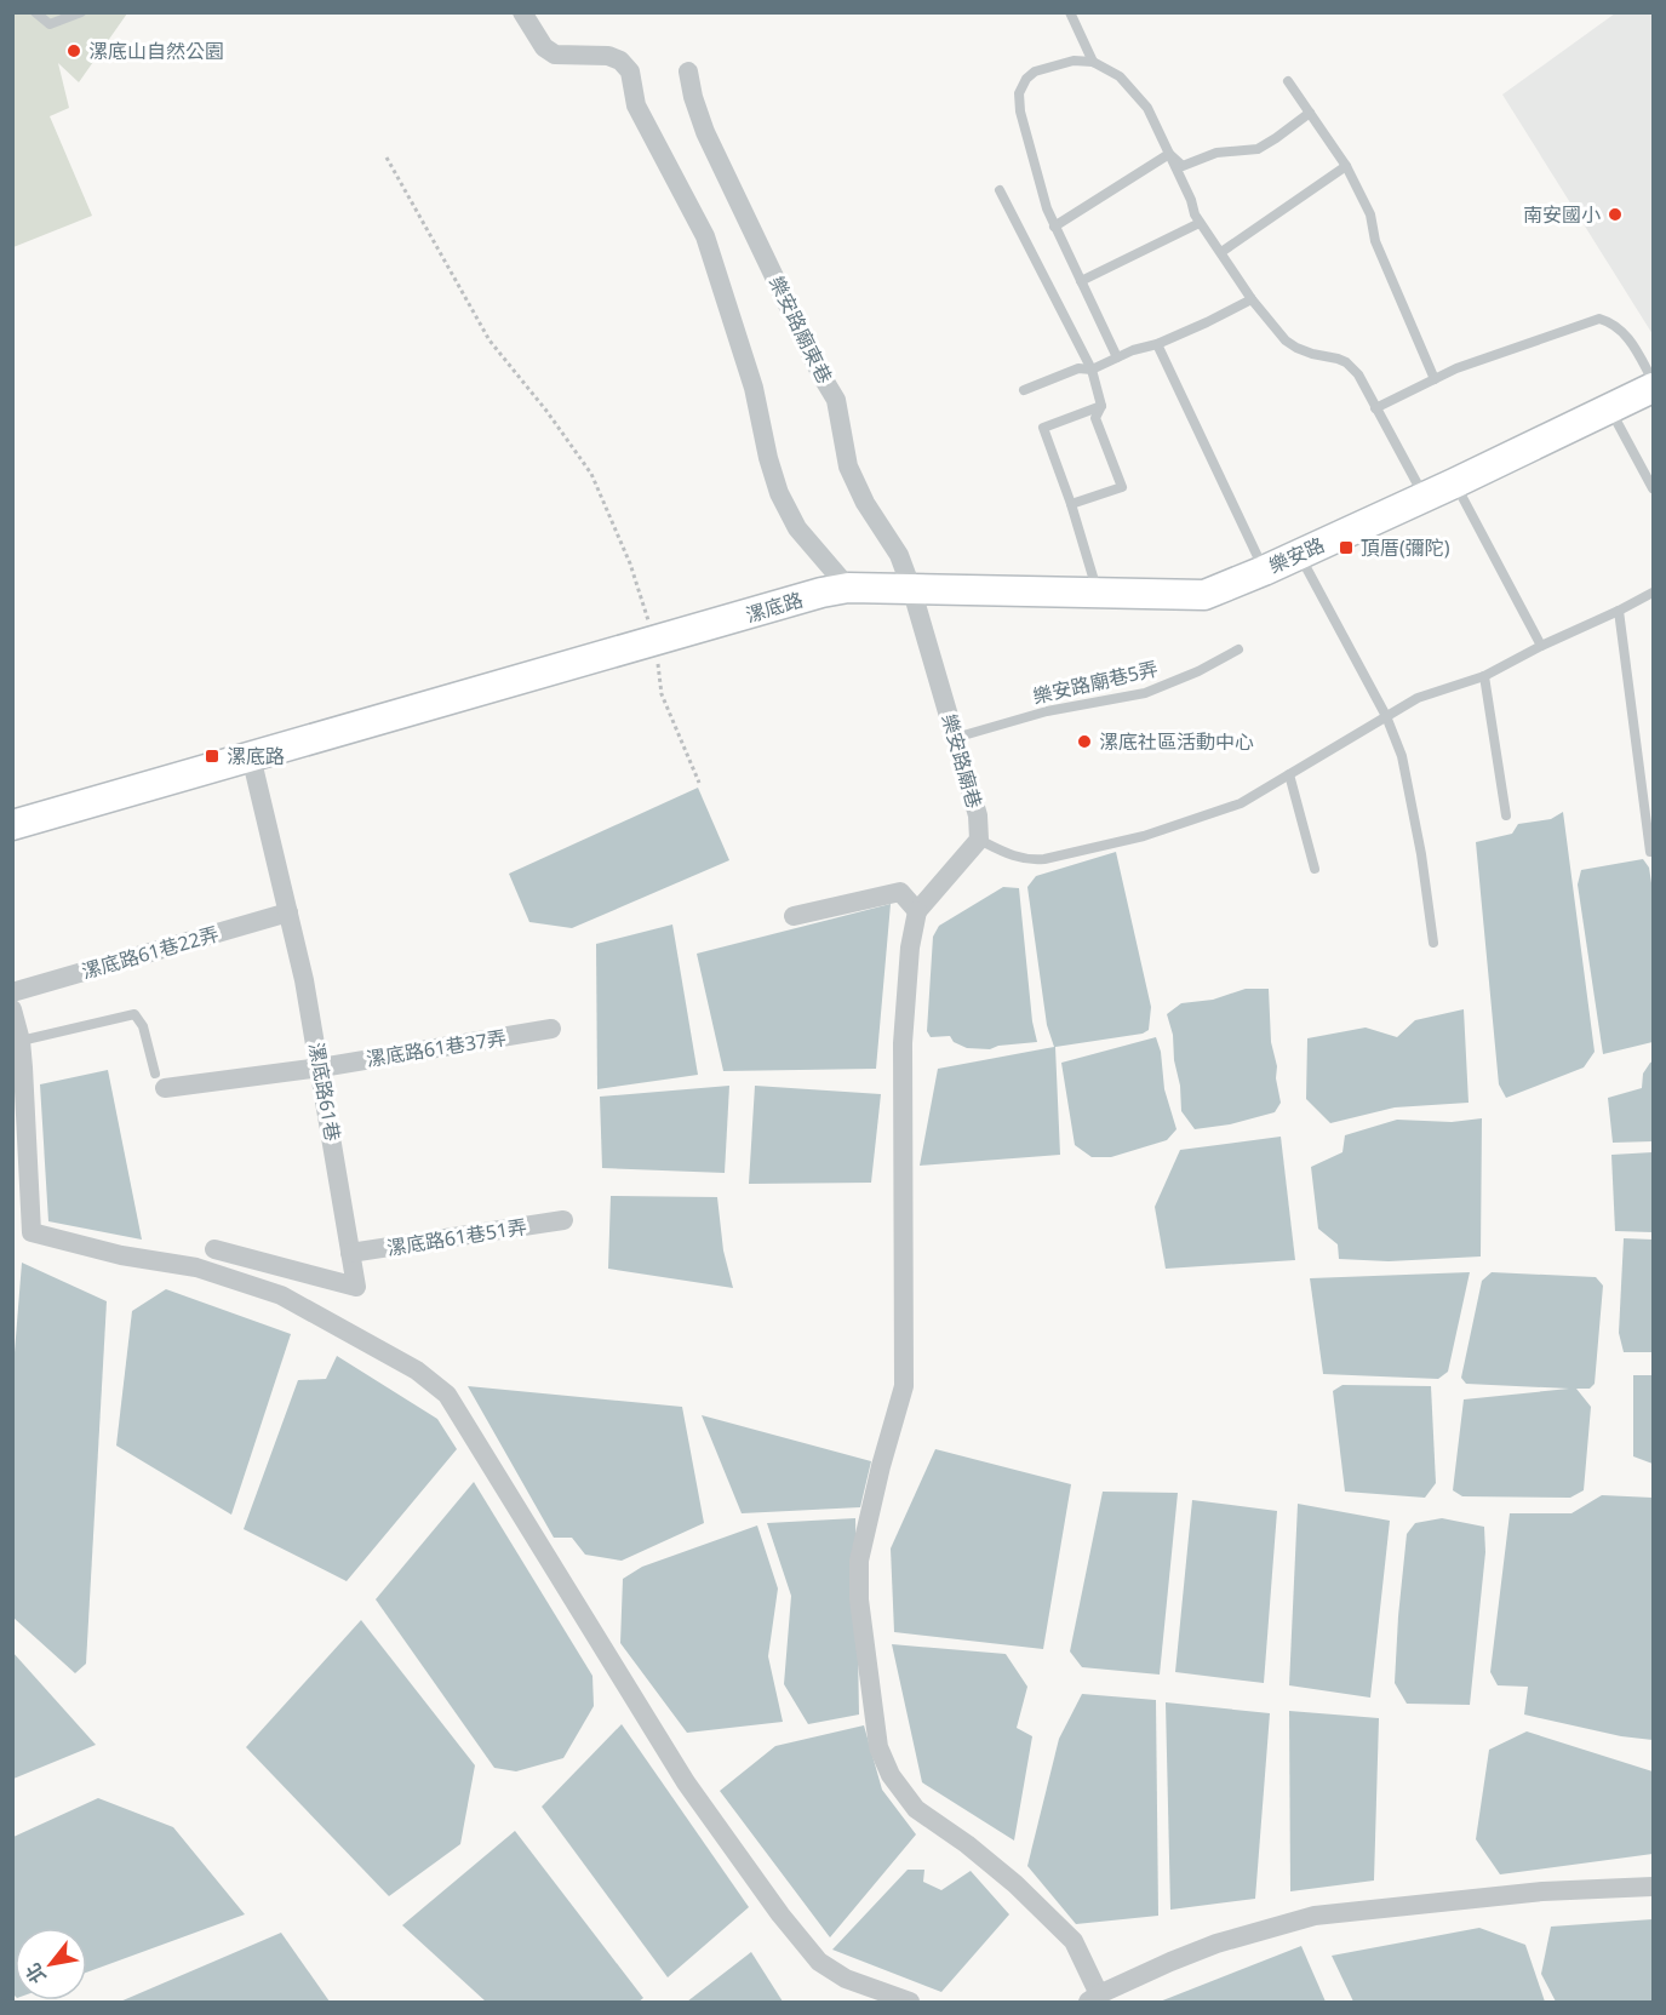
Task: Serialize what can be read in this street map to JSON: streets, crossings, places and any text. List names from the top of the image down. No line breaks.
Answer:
{"streets":{"street":["樂安路廟東巷","樂安路","漯底路","樂安路廟巷","漯底路61巷22弄","漯底路61巷37弄","漯底路61巷","漯底路61巷51弄"],"lane":["樂安路廟巷5弄"]},"crossings":[["樂安路廟東巷","樂安路"],["樂安路廟東巷","漯底路"],["樂安路廟東巷","樂安路廟巷"],["樂安路","漯底路"],["樂安路","樂安路廟巷"],["漯底路","樂安路廟巷"],["漯底路","漯底路61巷"],["樂安路廟巷5弄","樂安路廟巷"],["漯底路61巷22弄","漯底路61巷"],["漯底路61巷37弄","漯底路61巷"],["漯底路61巷","漯底路61巷51弄"]],"places":{"other":["漯底山自然公園","南安國小","漯底社區活動中心"],"transit":["頂厝(彌陀)","漯底路"]},"north":"bottom left"}
